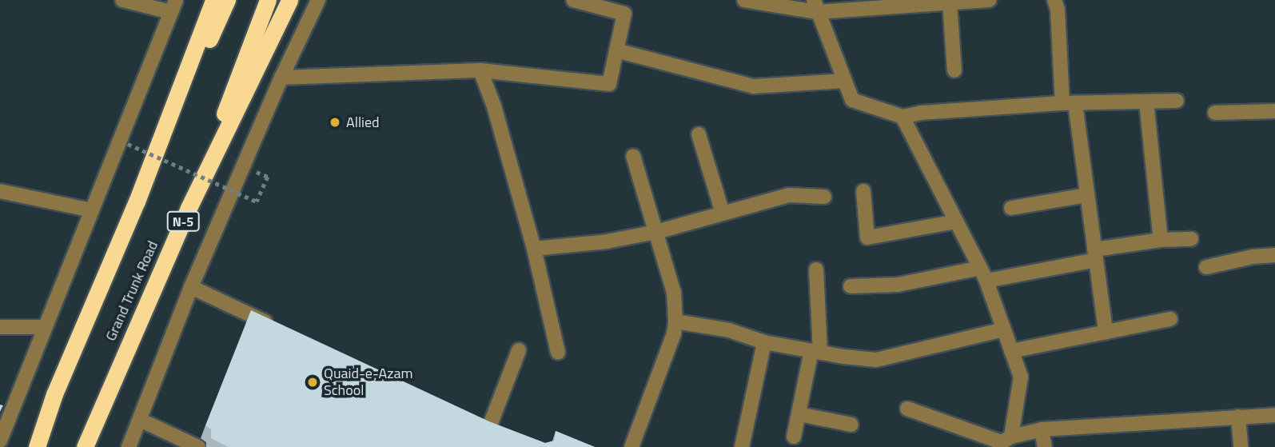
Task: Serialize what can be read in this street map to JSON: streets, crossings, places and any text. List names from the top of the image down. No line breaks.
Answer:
{"streets":{"highway":["N-5","Grand Trunk Road"]},"places":["Allied","Quaid-e-Azam School"]}
